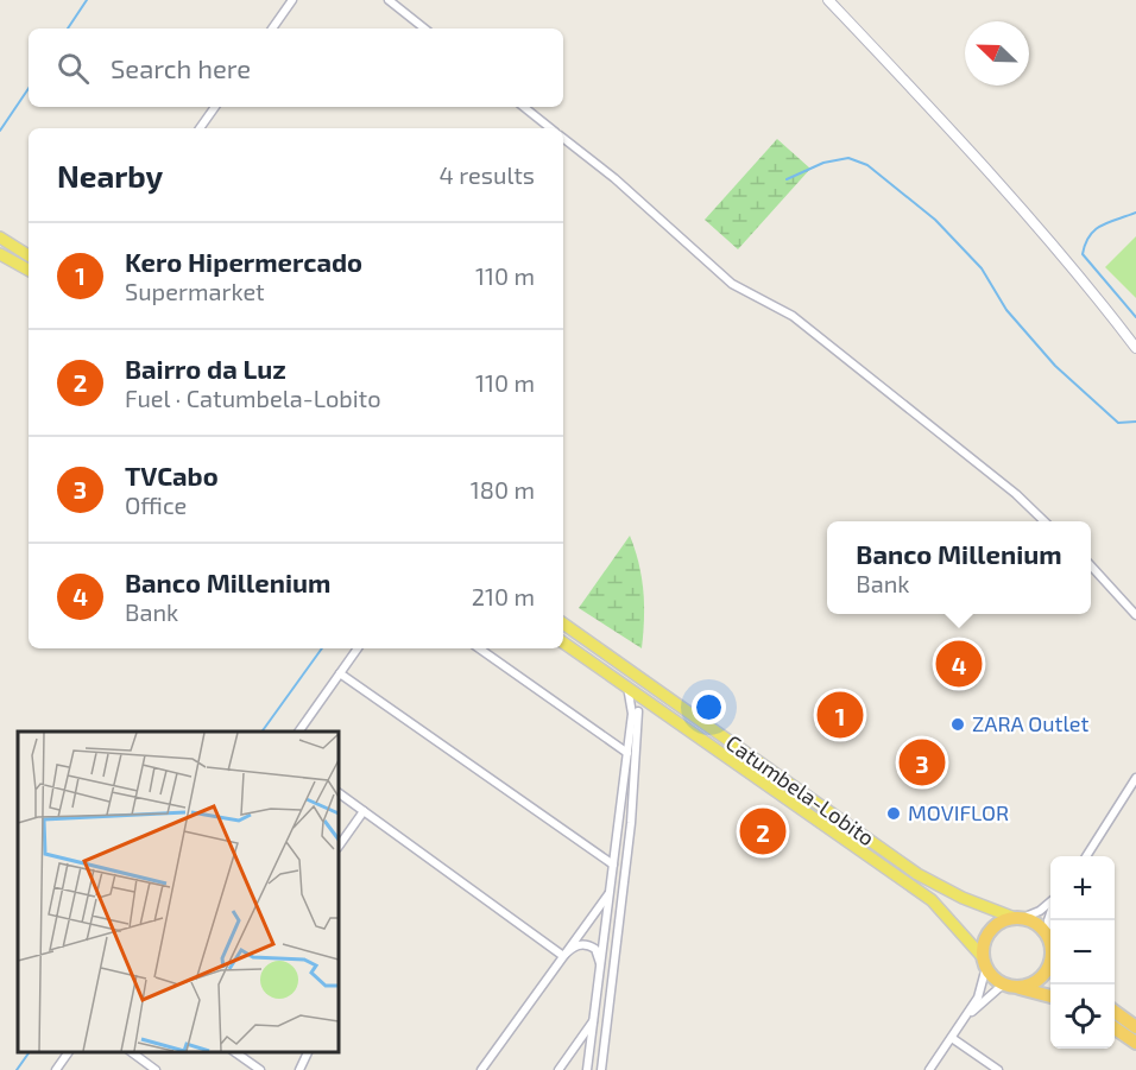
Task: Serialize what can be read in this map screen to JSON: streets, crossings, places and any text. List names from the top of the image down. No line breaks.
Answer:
{"streets":{"main road":["Catumbela-Lobito"]},"places":["ZARA Outlet","MOVIFLOR"],"north":"top left","page":{"search":"Search here","heading":["Nearby","4 results"],"list":[{"mark":"1","name":"Kero Hipermercado","note":"Supermarket","value":"110 m"},{"mark":"2","name":"Bairro da Luz","note":"Fuel · Catumbela-Lobito","value":"110 m"},{"mark":"3","name":"TVCabo","note":"Office","value":"180 m"},{"mark":"4","name":"Banco Millenium","note":"Bank","value":"210 m"}],"popup":["Banco Millenium","Bank"],"pins":["4","1","3","2"],"map_buttons":["+","−"]}}
